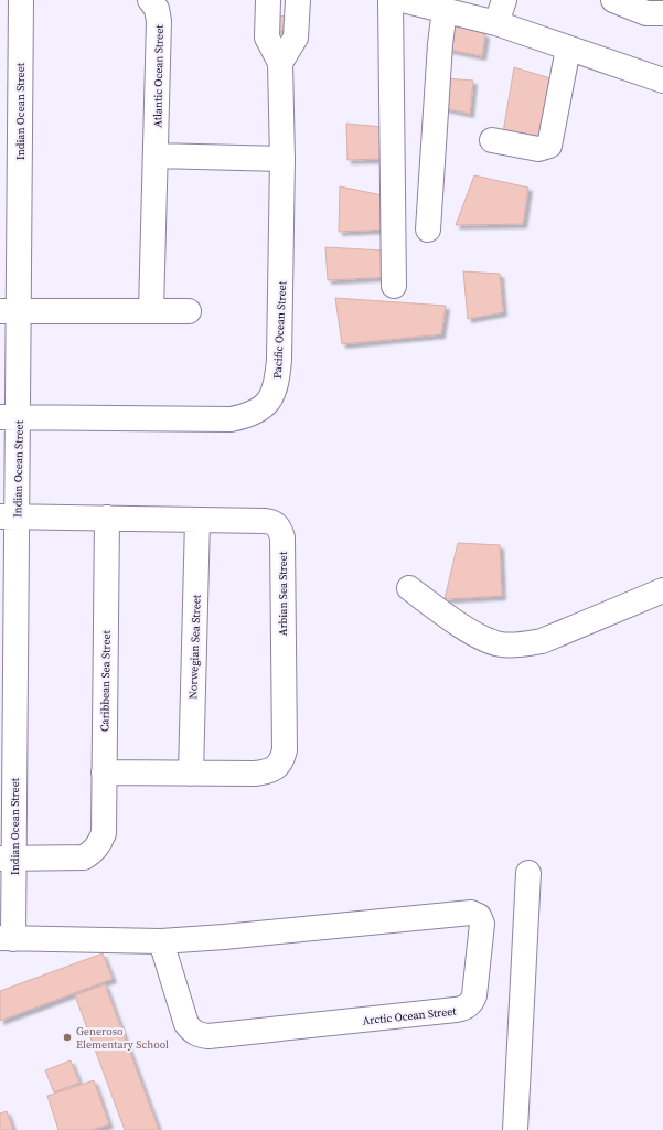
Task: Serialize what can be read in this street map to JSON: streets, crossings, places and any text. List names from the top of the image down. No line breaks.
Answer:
{"streets":{"street":["Atlantic Ocean Street","Indian Ocean Street","Pacific Ocean Street","Arbian Sea Street","Norwegian Sea Street","Caribbean Sea Street","Arctic Ocean Street"]},"crossings":[["Indian Ocean Street","Pacific Ocean Street"],["Indian Ocean Street","Arbian Sea Street"],["Indian Ocean Street","Caribbean Sea Street"],["Indian Ocean Street","Arctic Ocean Street"],["Arbian Sea Street","Norwegian Sea Street"],["Arbian Sea Street","Caribbean Sea Street"]],"places":["Generoso Elementary School"]}
